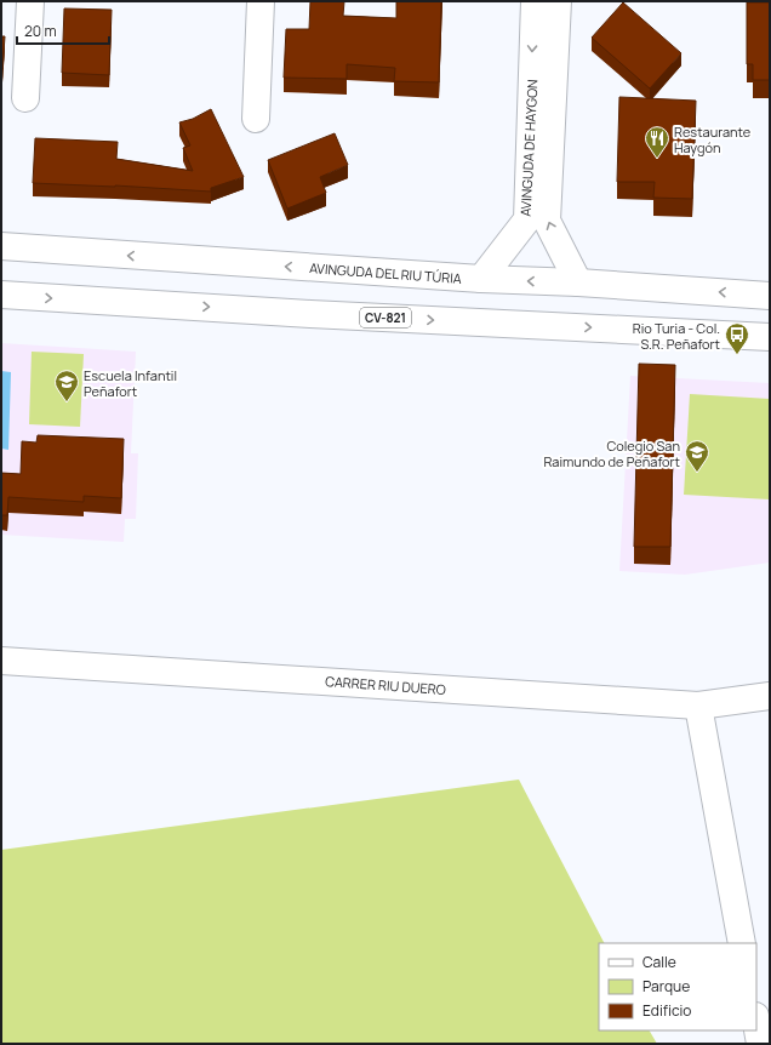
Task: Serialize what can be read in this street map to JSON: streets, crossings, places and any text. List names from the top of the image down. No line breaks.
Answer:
{"streets":{"street":["AVINGUDA DE HAYGON","AVINGUDA DEL RIU TÚRIA","CV-821","CARRER RIU DUERO"]},"crossings":[["AVINGUDA DE HAYGON","AVINGUDA DEL RIU TÚRIA"]],"places":{"restaurant":["Restaurante Haygón"],"bus stop":["Rio Turia - Col. S.R. Peñafort"],"school or university":["Escuela Infantil Peñafort","Colegio San Raimundo de Peñafort"]},"legend":["Calle","Parque","Edificio"],"scale_bar":"20 m"}
